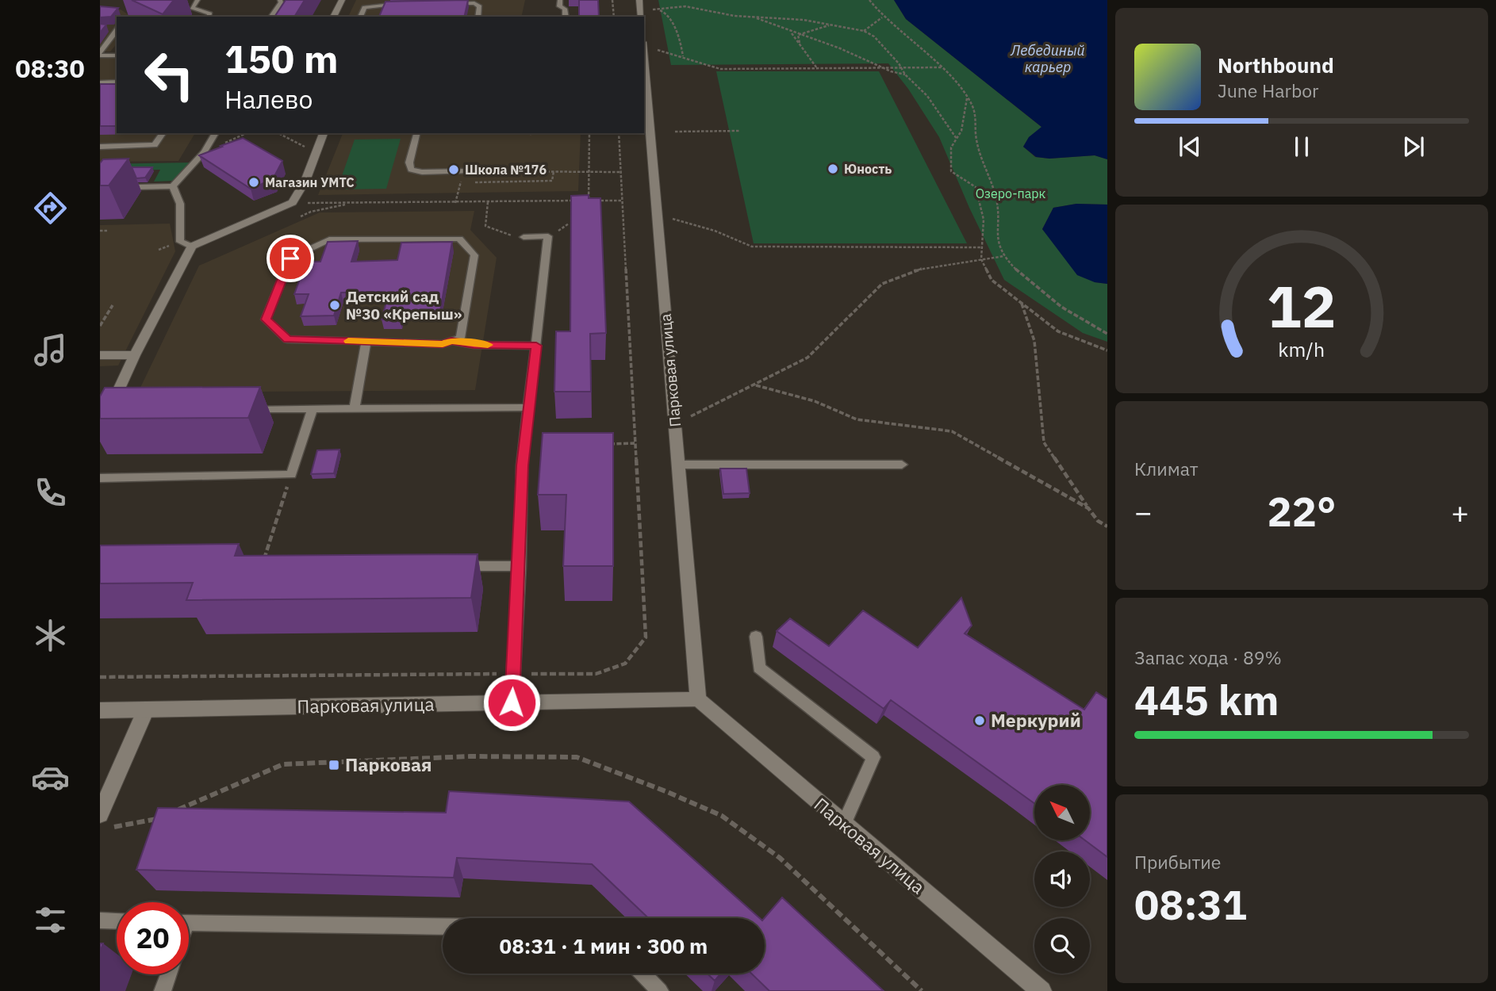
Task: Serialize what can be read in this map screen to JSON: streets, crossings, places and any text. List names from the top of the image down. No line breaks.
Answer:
{"streets":{"street":["Парковая улица"]},"water":["Лебединый карьер"],"parks":["Озеро-парк"],"places":{"other":["Юность","Школа №176","Магазин УМТС","Детский сад №30 «Крепыш»","Меркурий"],"transit":["Парковая"]},"north":"top left","page":{"tabs":"08:30","turn":["150 m","Налево"],"song":["Northbound","June Harbor"],"tile":["Климат",["Запас хода · 89%","445 km"],["Прибытие","08:31"]],"heat":["−","22°","+"],"limit":"20","trip":"08:31 · 1 мин · 300 m","gauge":["12","km/h"]}}
